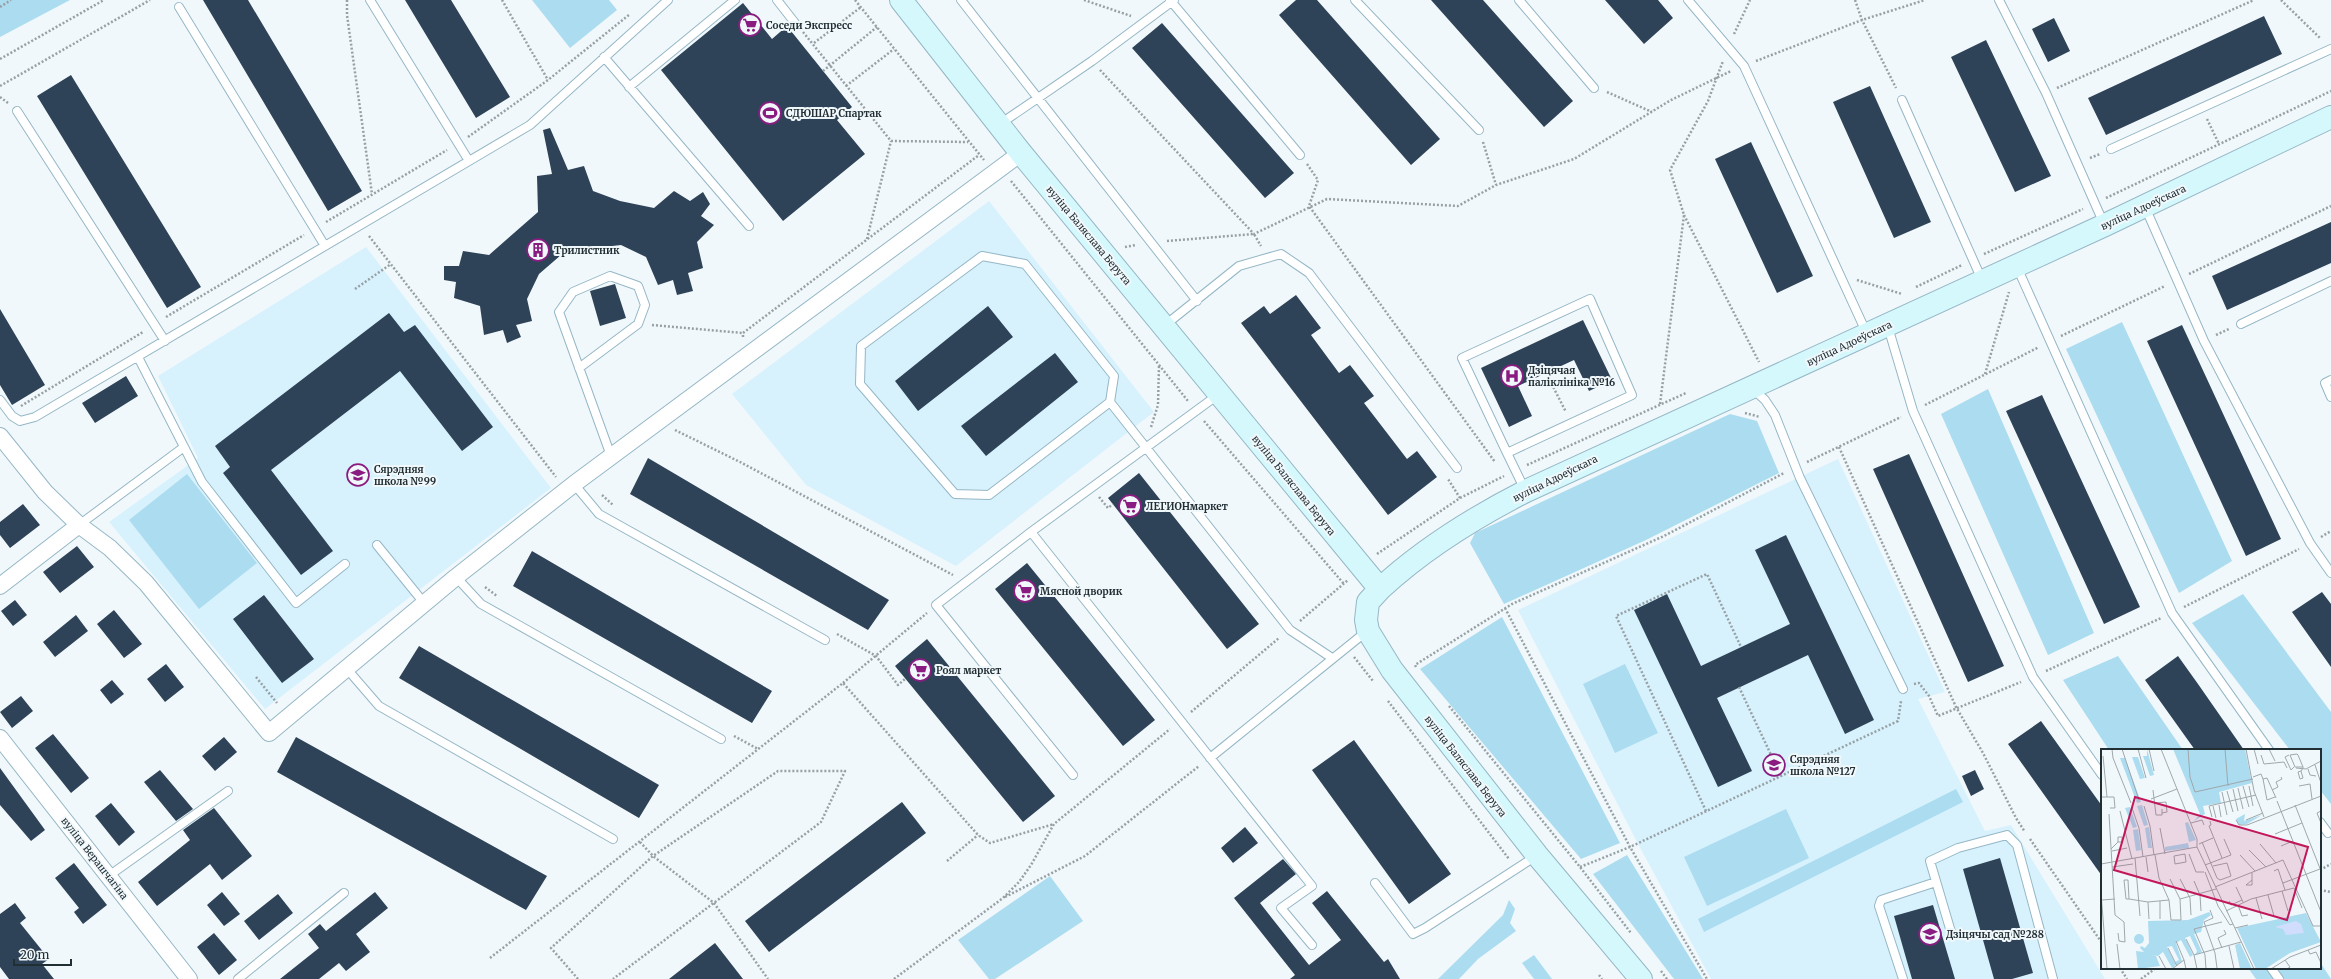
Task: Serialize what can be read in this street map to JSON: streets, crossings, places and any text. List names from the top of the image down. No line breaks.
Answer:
{"streets":{"street":["вуліца Адоеўскага","вуліца Баляслава Берута","вуліца Верашчагіна"]},"crossings":[["вуліца Адоеўскага","вуліца Баляслава Берута"]],"places":{"supermarket":["Соседи Экспресс","ЛЕГИОНмаркет","Мясной дворик","Роял маркет"],"sports":["СДЮШАР Спартак"],"building":["Трилистник"],"hospital":["Дзіцячая паліклініка №16"],"school or university":["Сярэдняя школа №99","Сярэдняя школа №127","Дзіцячы сад №288"]},"scale_bar":"20 m"}
